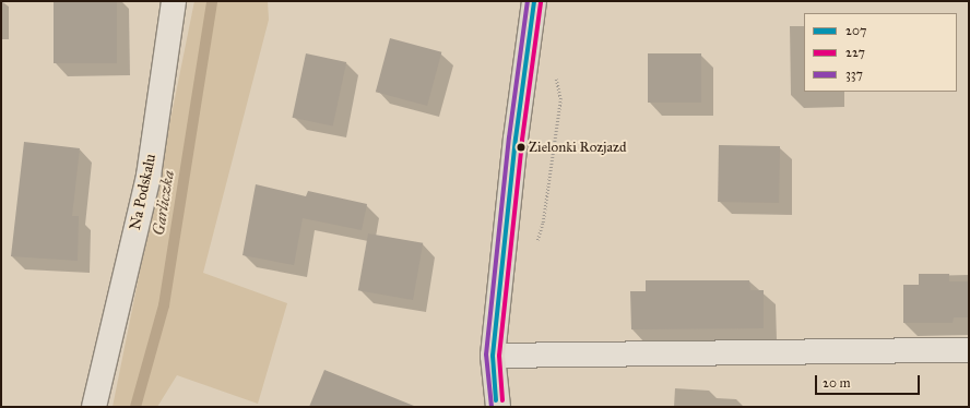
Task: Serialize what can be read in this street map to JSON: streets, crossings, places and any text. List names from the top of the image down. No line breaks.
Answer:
{"streets":{"street":["Na Podskalu"]},"water":["Garliczka"],"places":["Zielonki Rozjazd"],"lines":["transit line 207","transit line 337","transit line 227"],"legend":["207","227","337"],"scale_bar":"20 m"}
